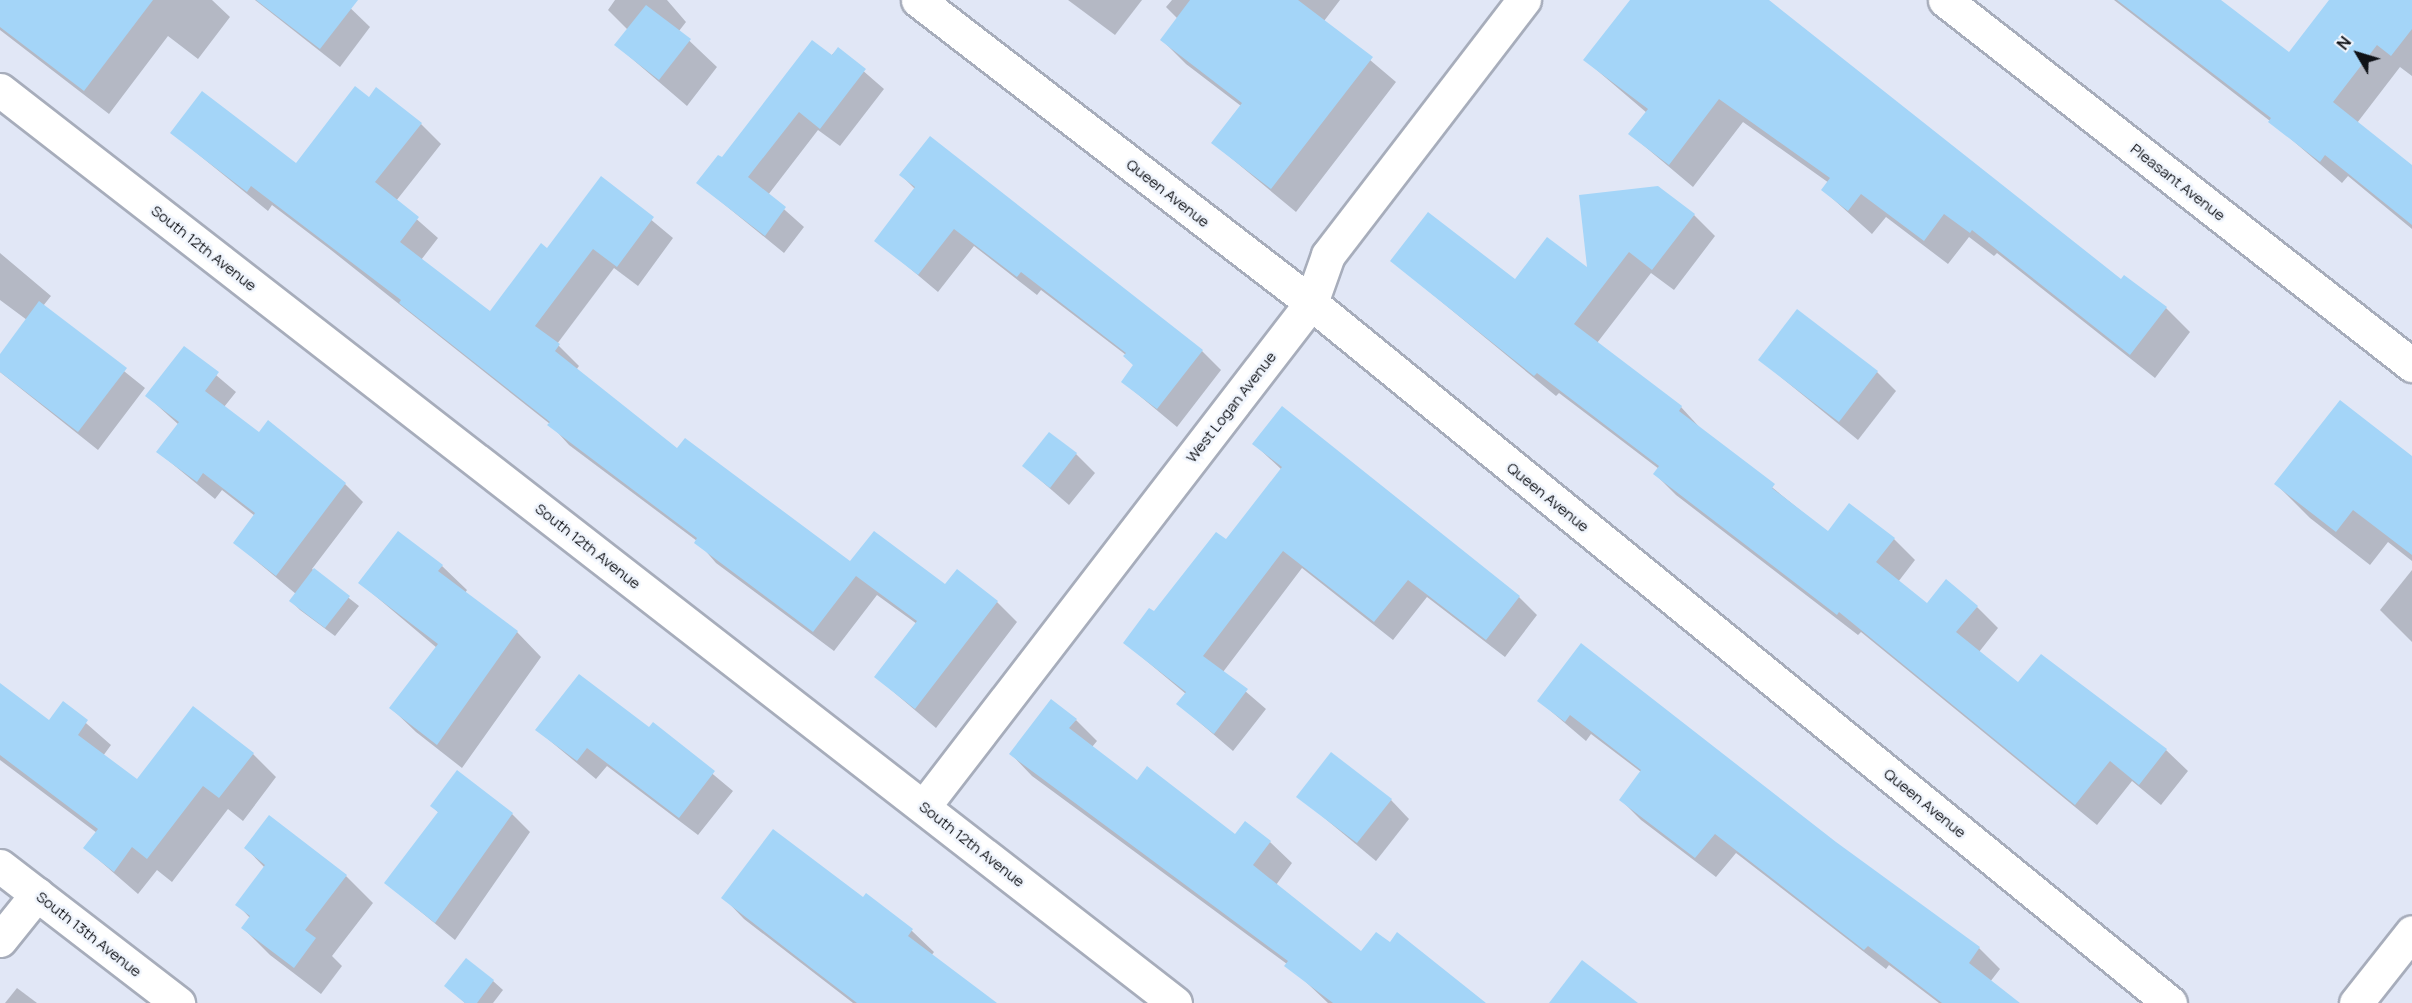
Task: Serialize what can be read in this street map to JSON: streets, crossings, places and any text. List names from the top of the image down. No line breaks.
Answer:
{"streets":{"street":["Pleasant Avenue","Queen Avenue","South 12th Avenue","West Logan Avenue","South 13th Avenue"]},"crossings":[["Queen Avenue","West Logan Avenue"],["South 12th Avenue","West Logan Avenue"]],"north":"top left"}
